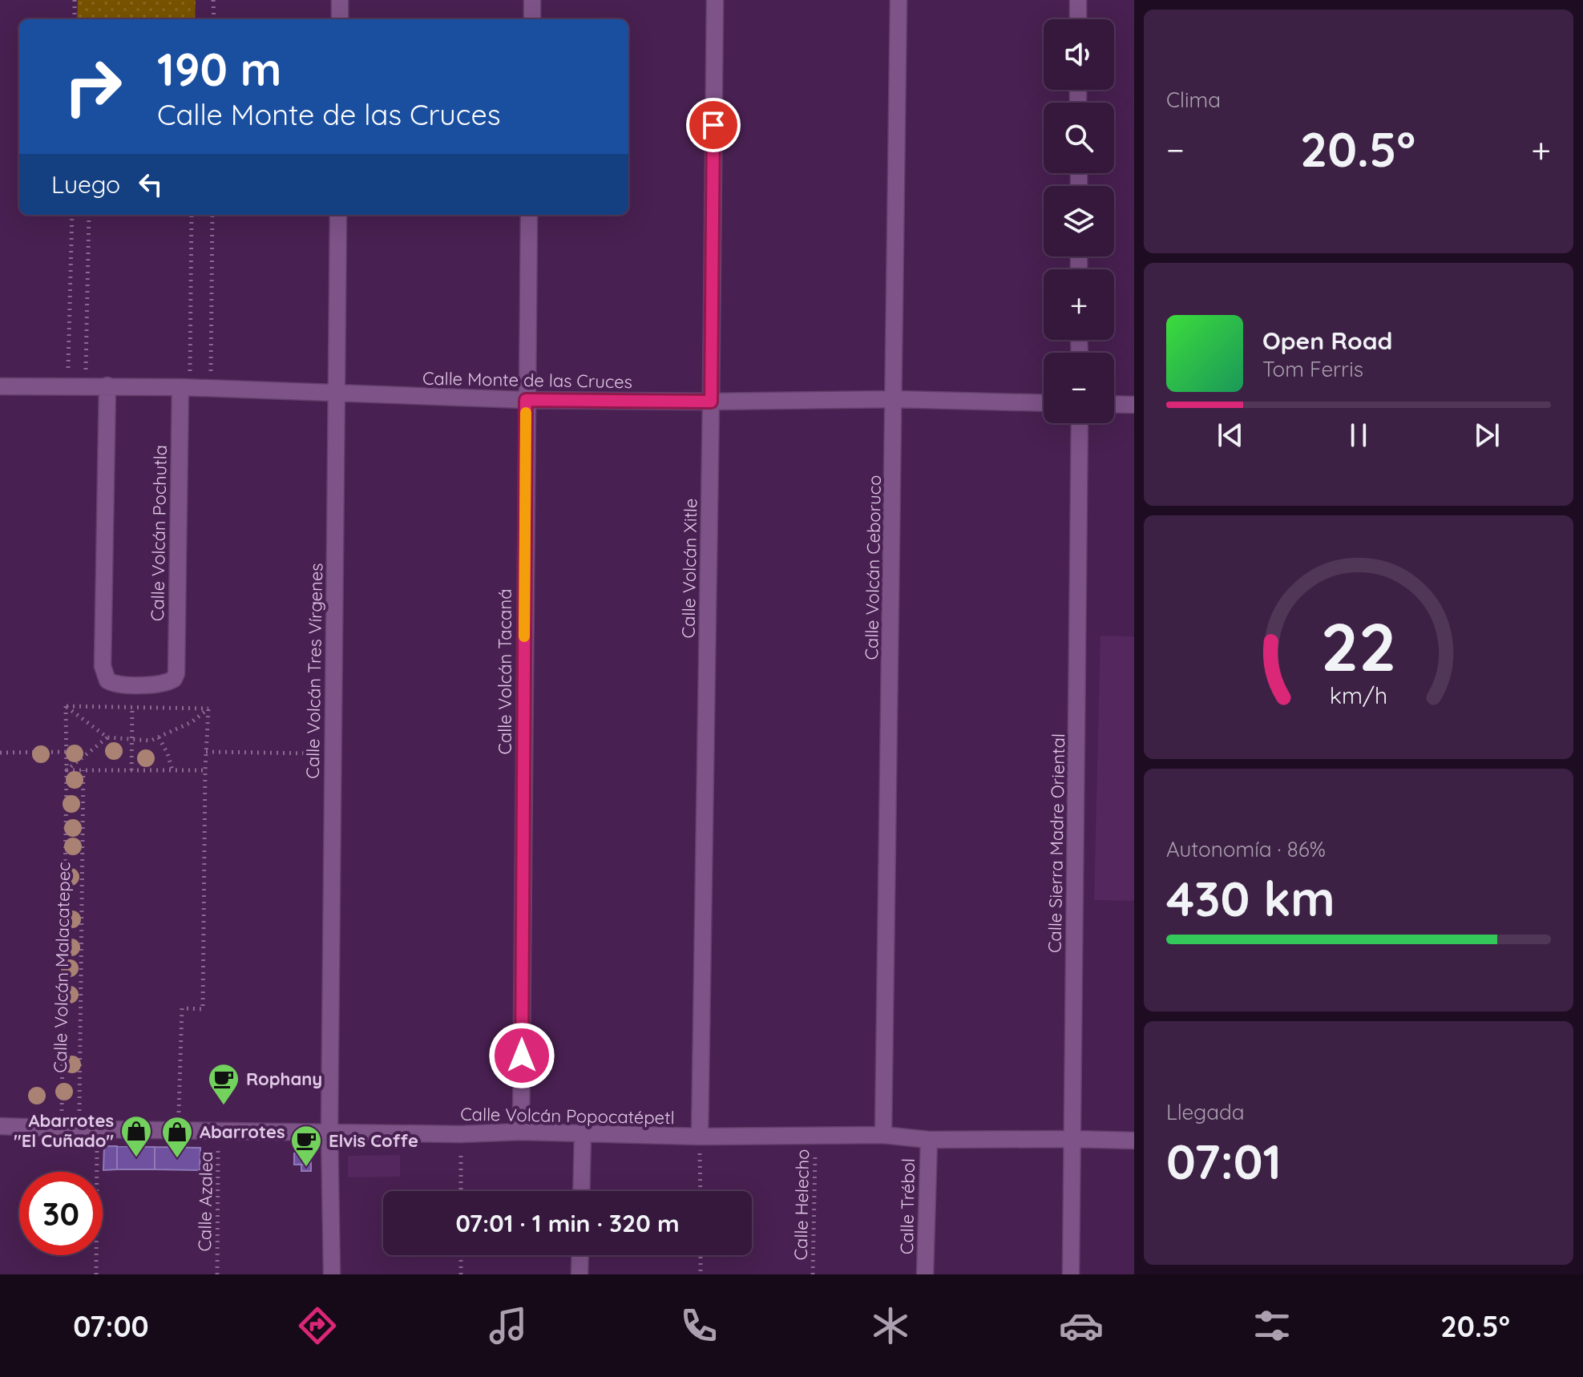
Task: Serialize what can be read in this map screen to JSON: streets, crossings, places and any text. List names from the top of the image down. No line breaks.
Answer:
{"streets":{"street":["Calle Monte de las Cruces","Calle Volcán Pochutla","Calle Volcán Ceboruco","Calle Volcán Xitle","Calle Volcán Tres Vírgenes","Calle Volcán Tacaná","Calle Sierra Madre Oriental","Calle Volcán Popocatépetl","Calle Trébol"],"path":["Calle Volcán Malacatepec","Calle Azalea","Calle Helecho"]},"crossings":[["Calle Monte de las Cruces","Calle Volcán Pochutla"],["Calle Monte de las Cruces","Calle Volcán Ceboruco"],["Calle Monte de las Cruces","Calle Volcán Xitle"],["Calle Monte de las Cruces","Calle Volcán Tres Vírgenes"],["Calle Monte de las Cruces","Calle Volcán Tacaná"],["Calle Volcán Ceboruco","Calle Volcán Popocatépetl"],["Calle Volcán Xitle","Calle Volcán Popocatépetl"],["Calle Volcán Tres Vírgenes","Calle Volcán Popocatépetl"],["Calle Volcán Tacaná","Calle Volcán Popocatépetl"],["Calle Sierra Madre Oriental","Calle Volcán Popocatépetl"],["Calle Volcán Malacatepec","Calle Volcán Popocatépetl"],["Calle Volcán Popocatépetl","Calle Azalea"],["Calle Volcán Popocatépetl","Calle Helecho"],["Calle Volcán Popocatépetl","Calle Trébol"]],"places":{"cafe":["Rophany","Elvis Coffe"],"shop":["Abarrotes \"El Cuñado\"","Abarrotes"]},"page":{"tile":["Clima",["Autonomía · 86%","430 km"],["Llegada","07:01"]],"map_buttons":["+","−"],"turn":["190 m","Calle Monte de las Cruces"],"heat":["−","20.5°","+"],"then":"Luego","song":["Open Road","Tom Ferris"],"limit":"30","trip":"07:01 · 1 min · 320 m","tabs":["07:00","20.5°"],"gauge":["22","km/h"]}}
